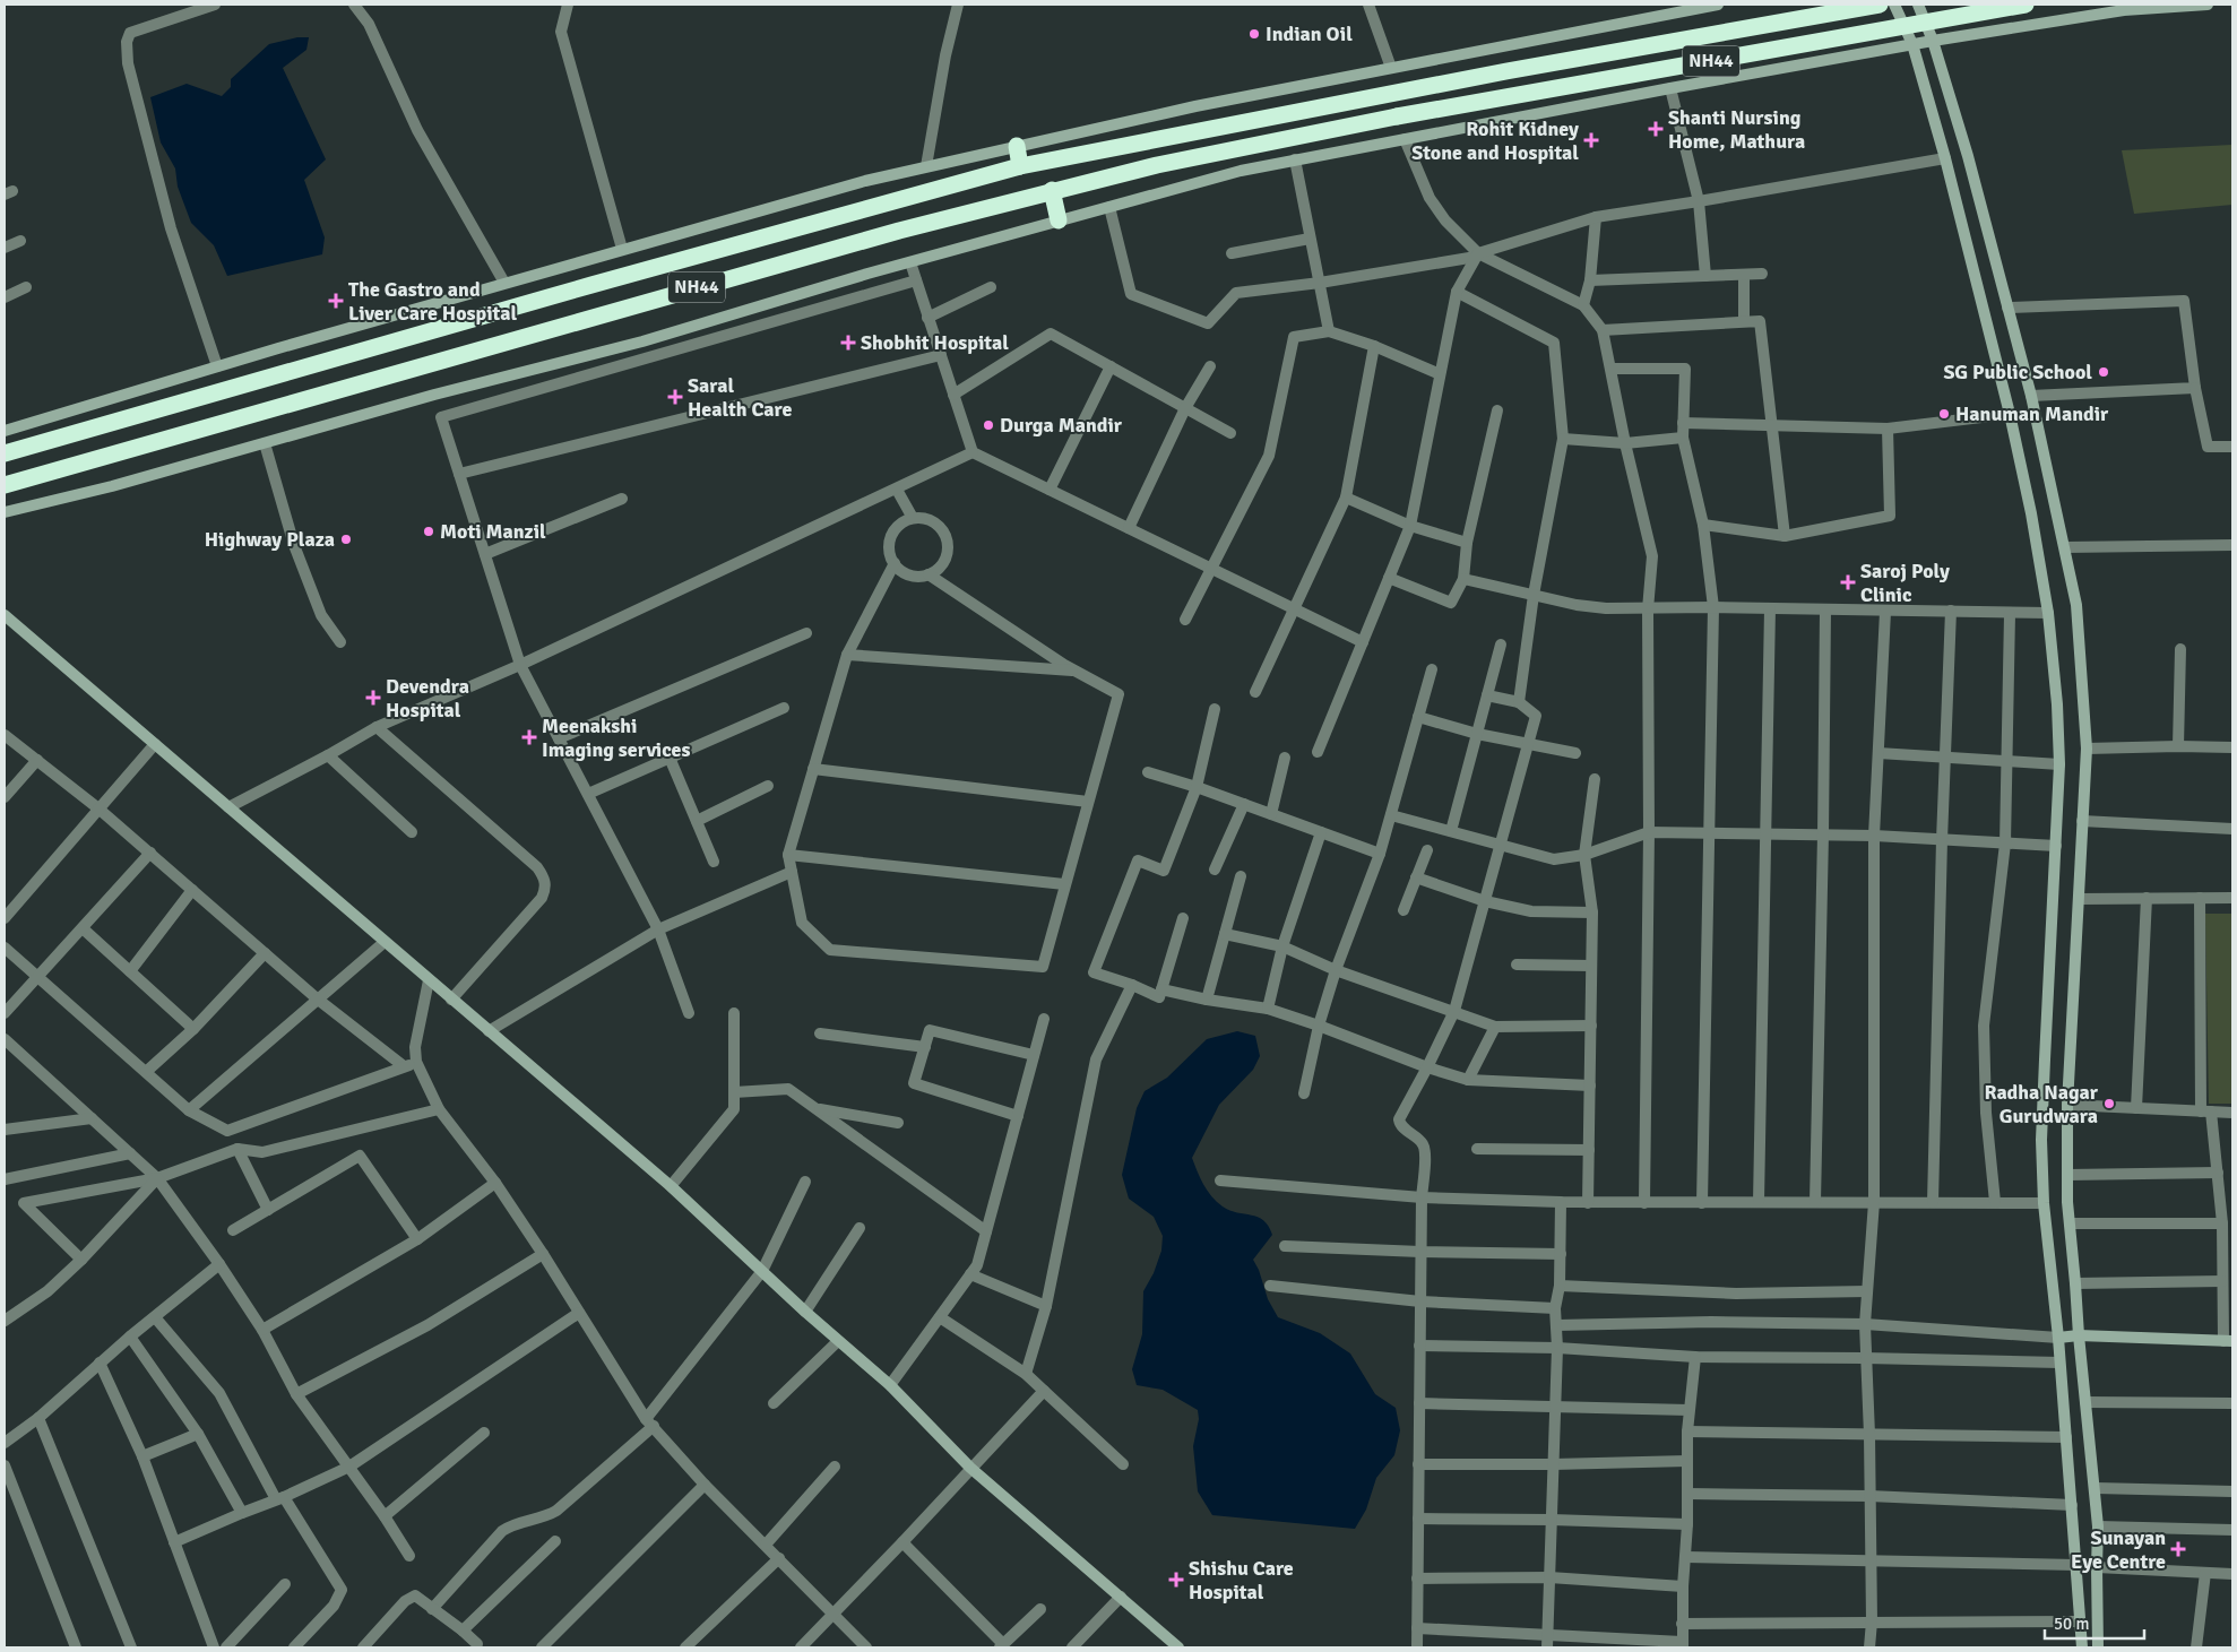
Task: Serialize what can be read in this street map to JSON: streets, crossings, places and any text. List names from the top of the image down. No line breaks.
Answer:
{"streets":{"highway":["NH44"]},"places":{"other":["Indian Oil","SG Public School","Hanuman Mandir","Durga Mandir","Moti Manzil","Highway Plaza","Radha Nagar Gurudwara"],"health":["Shanti Nursing Home, Mathura","Rohit Kidney Stone and Hospital","The Gastro and Liver Care Hospital","Shobhit Hospital","Saral Health Care","Saroj Poly Clinic","Devendra Hospital","Meenakshi Imaging services","Sunayan Eye Centre","Shishu Care Hospital"]},"scale_bar":"50 m"}
